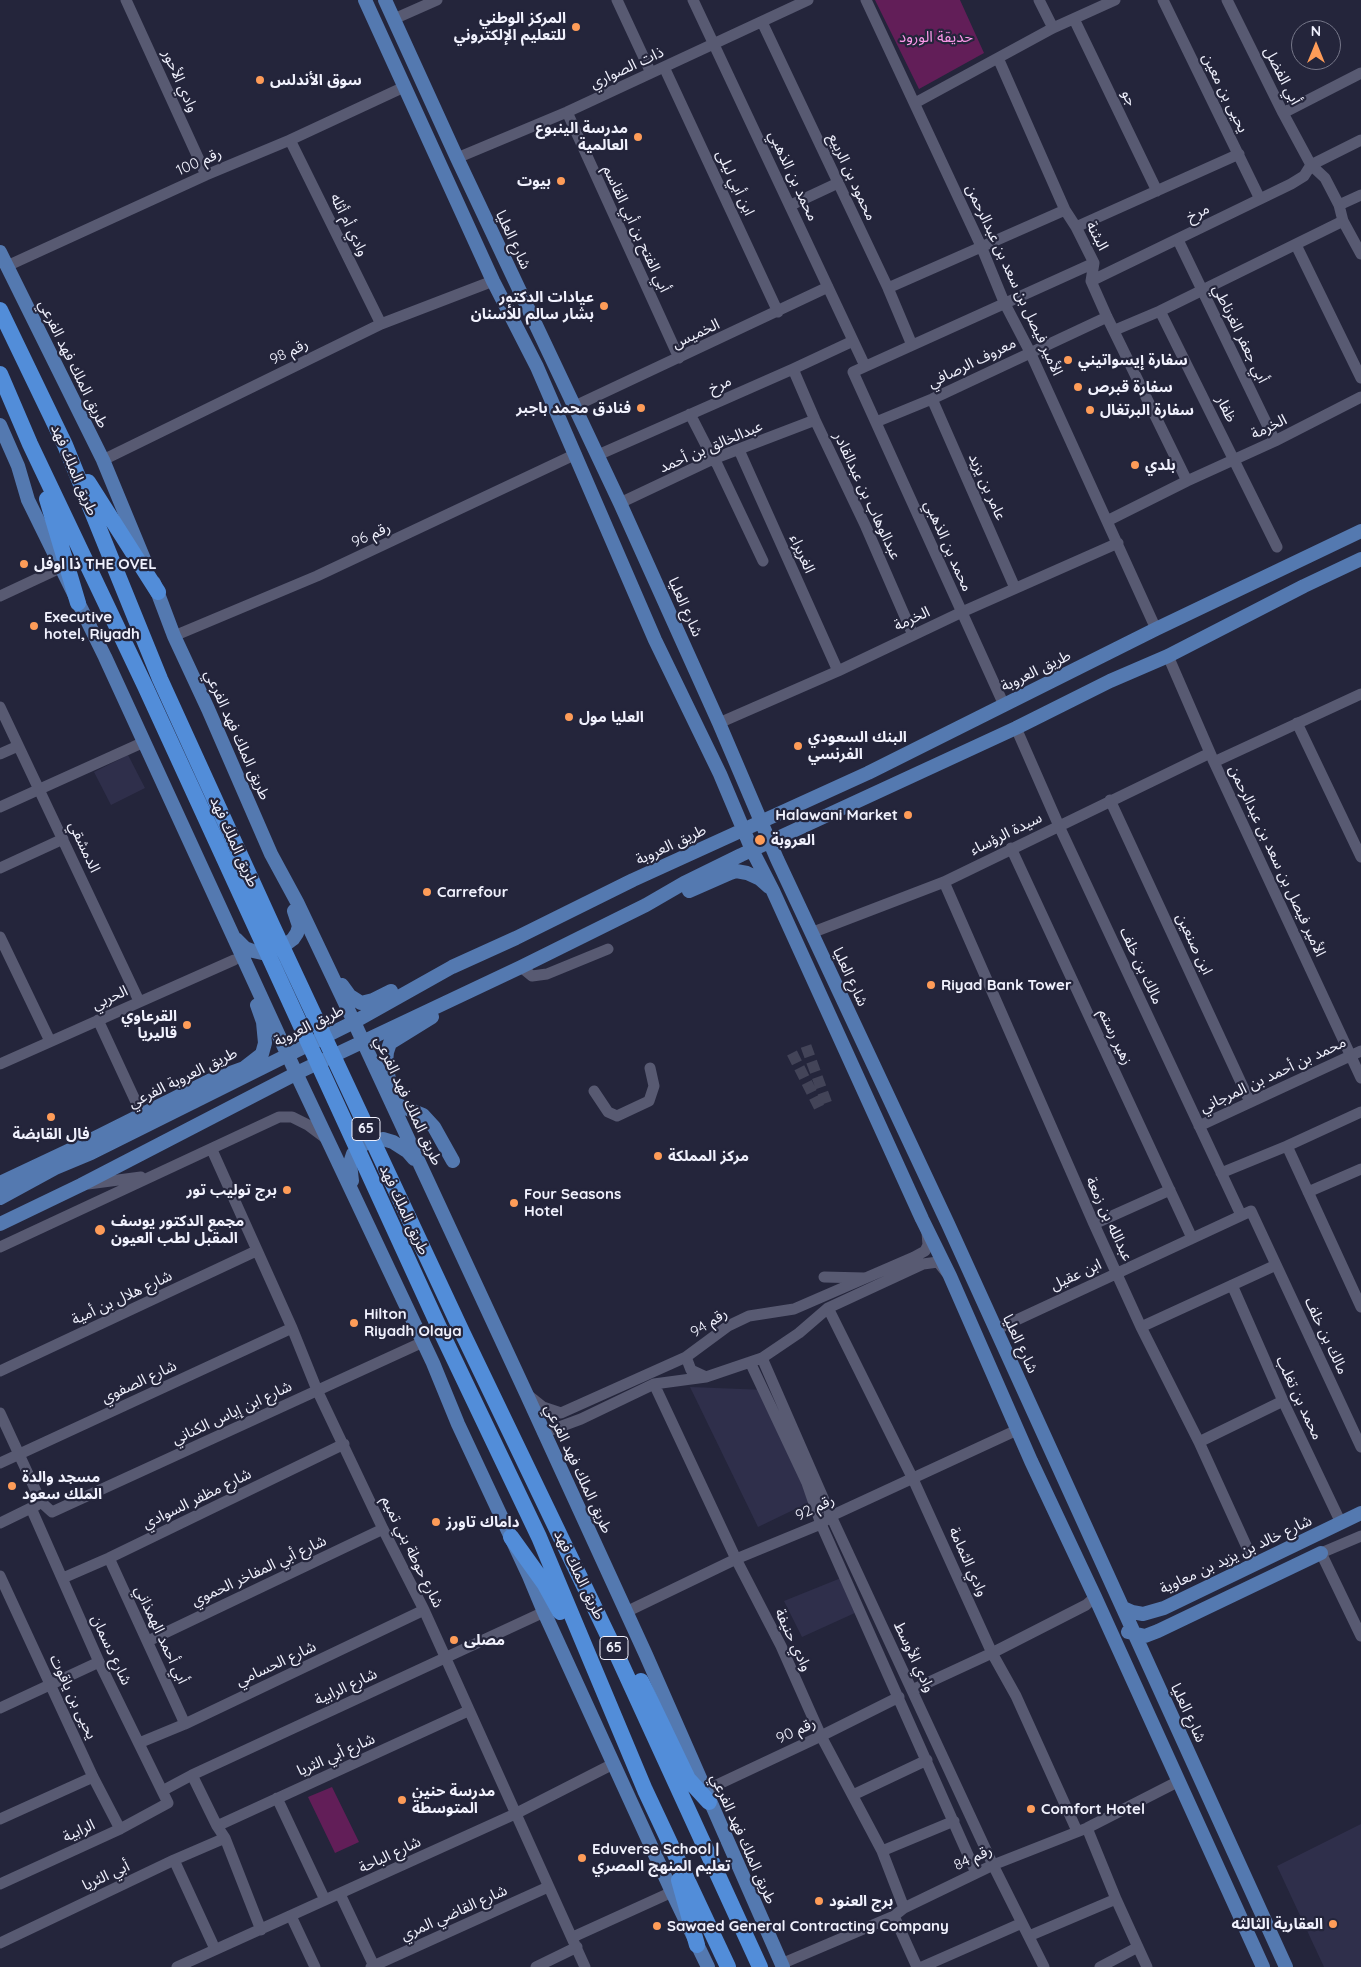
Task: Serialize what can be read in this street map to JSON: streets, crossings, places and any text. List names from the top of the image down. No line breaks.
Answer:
{"streets":{"highway":["طريق الملك فهد","65"],"main road":["شارع العليا","طريق الملك فهد الفرعي","طريق العروبة","طريق العروبة الفرعي","شارع خالد بن يزيد بن معاوية"],"street":["ذات الصواري","أبي الفضل","وادي الأحور","يحيى بن معين","جو","رقم 100","محمد بن الذهبي","محمود بن الربيع","ابن أبي ليلى","مرخ","وادي أم أثله","أبي الفتح بن أبي القاسم","البثنة","الأمير فيصل بن سعد بن عبدالرحمن","الخميس","أبي جعفر الغرناطي","رقم 98","معروف الرصافي","ظفار","الخرمة","عبدالخالق بن أحمد","عامر بن يزيد","عبدالوهاب بن عبدالقادر","رقم 96","الغريراء","سيدة الرؤساء","الدمشقي","ابن صنعين","مالك بن خلف","الحربي","زهير رستم","محمد بن أحمد بن المرجاني","عبدالله بن زمعة","ابن عقيل","شارع هلال بن أمية","رقم 94","شارع الصفوي","محمد بن تغلب","شارع ابن إياس الكناني","شارع مظفر السوادي","رقم 92","شارع حوطة بني تميم","وادي الثمامة","شارع أبي المفاخر الحموي","أبي أحمد الهمذاني","وادي حنيفة","شارع دسمان","وادي الأوسط","شارع الحسامي","شارع الرابية","يحيى بن ياقوت","رقم 90","شارع أبي الثريا","الرابية","شارع الباحة","رقم 84","أبي الثريا","شارع القاضي المري"]},"crossings":[["ذات الصواري","محمد بن الذهبي"],["ذات الصواري","محمود بن الربيع"],["ذات الصواري","ابن أبي ليلى"],["ذات الصواري","أبي الفتح بن أبي القاسم"],["ذات الصواري","شارع العليا"],["أبي الفضل","مرخ"],["وادي الأحور","رقم 100"],["يحيى بن معين","مرخ"],["رقم 100","وادي أم أثله"],["رقم 100","طريق الملك فهد الفرعي"],["محمد بن الذهبي","مرخ"],["محمد بن الذهبي","الخميس"],["محمد بن الذهبي","معروف الرصافي"],["محمد بن الذهبي","الخرمة"],["محمد بن الذهبي","طريق العروبة"],["ابن أبي ليلى","الخميس"],["مرخ","البثنة"],["مرخ","شارع العليا"],["مرخ","أبي جعفر الغرناطي"],["مرخ","عبدالوهاب بن عبدالقادر"],["وادي أم أثله","رقم 98"],["أبي الفتح بن أبي القاسم","الخميس"],["شارع العليا","الخميس"],["شارع العليا","الخرمة"],["شارع العليا","عبدالخالق بن أحمد"],["شارع العليا","طريق العروبة"],["شارع العليا","سيدة الرؤساء"],["شارع العليا","ابن عقيل"],["شارع العليا","شارع خالد بن يزيد بن معاوية"],["الأمير فيصل بن سعد بن عبدالرحمن","معروف الرصافي"],["الأمير فيصل بن سعد بن عبدالرحمن","الخرمة"],["الأمير فيصل بن سعد بن عبدالرحمن","طريق العروبة"],["الأمير فيصل بن سعد بن عبدالرحمن","سيدة الرؤساء"],["الأمير فيصل بن سعد بن عبدالرحمن","محمد بن أحمد بن المرجاني"],["أبي جعفر الغرناطي","الخرمة"],["رقم 98","طريق الملك فهد الفرعي"],["معروف الرصافي","عامر بن يزيد"],["طريق الملك فهد الفرعي","رقم 96"],["طريق الملك فهد الفرعي","طريق العروبة"],["طريق الملك فهد الفرعي","رقم 94"],["طريق الملك فهد الفرعي","رقم 92"],["طريق الملك فهد الفرعي","رقم 90"],["طريق الملك فهد الفرعي","رقم 84"],["ظفار","الخرمة"],["الخرمة","عامر بن يزيد"],["الخرمة","عبدالوهاب بن عبدالقادر"],["الخرمة","الغريراء"],["عبدالخالق بن أحمد","عبدالوهاب بن عبدالقادر"],["عبدالخالق بن أحمد","الغريراء"],["سيدة الرؤساء","ابن صنعين"],["سيدة الرؤساء","مالك بن خلف"],["سيدة الرؤساء","زهير رستم"],["سيدة الرؤساء","عبدالله بن زمعة"],["الدمشقي","الحربي"],["ابن صنعين","محمد بن أحمد بن المرجاني"],["مالك بن خلف","محمد بن أحمد بن المرجاني"],["مالك بن خلف","ابن عقيل"],["الحربي","طريق العروبة الفرعي"],["زهير رستم","ابن عقيل"],["عبدالله بن زمعة","ابن عقيل"],["عبدالله بن زمعة","شارع خالد بن يزيد بن معاوية"],["شارع هلال بن أمية","شارع حوطة بني تميم"],["شارع الصفوي","شارع حوطة بني تميم"],["شارع الصفوي","شارع دسمان"],["محمد بن تغلب","شارع خالد بن يزيد بن معاوية"],["شارع ابن إياس الكناني","شارع حوطة بني تميم"],["شارع ابن إياس الكناني","شارع دسمان"],["شارع مظفر السوادي","شارع حوطة بني تميم"],["شارع مظفر السوادي","أبي أحمد الهمذاني"],["شارع مظفر السوادي","شارع دسمان"],["رقم 92","وادي الثمامة"],["رقم 92","وادي حنيفة"],["رقم 92","وادي الأوسط"],["شارع حوطة بني تميم","شارع أبي المفاخر الحموي"],["شارع حوطة بني تميم","شارع الحسامي"],["شارع حوطة بني تميم","شارع الرابية"],["شارع حوطة بني تميم","شارع أبي الثريا"],["شارع حوطة بني تميم","شارع الباحة"],["شارع حوطة بني تميم","شارع القاضي المري"],["وادي الثمامة","رقم 84"],["شارع أبي المفاخر الحموي","أبي أحمد الهمذاني"],["أبي أحمد الهمذاني","شارع الحسامي"],["وادي حنيفة","رقم 90"],["وادي حنيفة","رقم 84"],["شارع دسمان","شارع الحسامي"],["شارع دسمان","شارع الرابية"],["شارع دسمان","الرابية"],["وادي الأوسط","رقم 90"],["وادي الأوسط","رقم 84"],["يحيى بن ياقوت","الرابية"]],"parks":["حديقة الورود"],"places":["المركز الوطني للتعليم الإلكتروني","سوق الأندلس","مدرسة الينبوع العالمية","بيوت","عيادات الدكتور بشار سالم للأسنان","سفارة إيسواتيني","سفارة قبرص","فنادق محمد باجبر","سفارة البرتغال","بلدي","ذا اوفل THE OVEL","Executive hotel, Riyadh","العليا مول","البنك السعودي الفرنسي","Halawani Market","العروبة","Carrefour","Riyad Bank Tower","القرعاوي قاليريا","فال القابضة","مركز المملكة","برج توليب تور","Four Seasons Hotel","مجمع الدكتور يوسف المقبل لطب العيون","Hilton Riyadh Olaya","مسجد والدة الملك سعود","داماك تاورز","مصلى","مدرسة حنين المتوسطة","Comfort Hotel","Eduverse School | تعليم المنهج المصري","برج العنود","العقارية الثالثه","Sawaed General Contracting Company"],"north":"top"}
